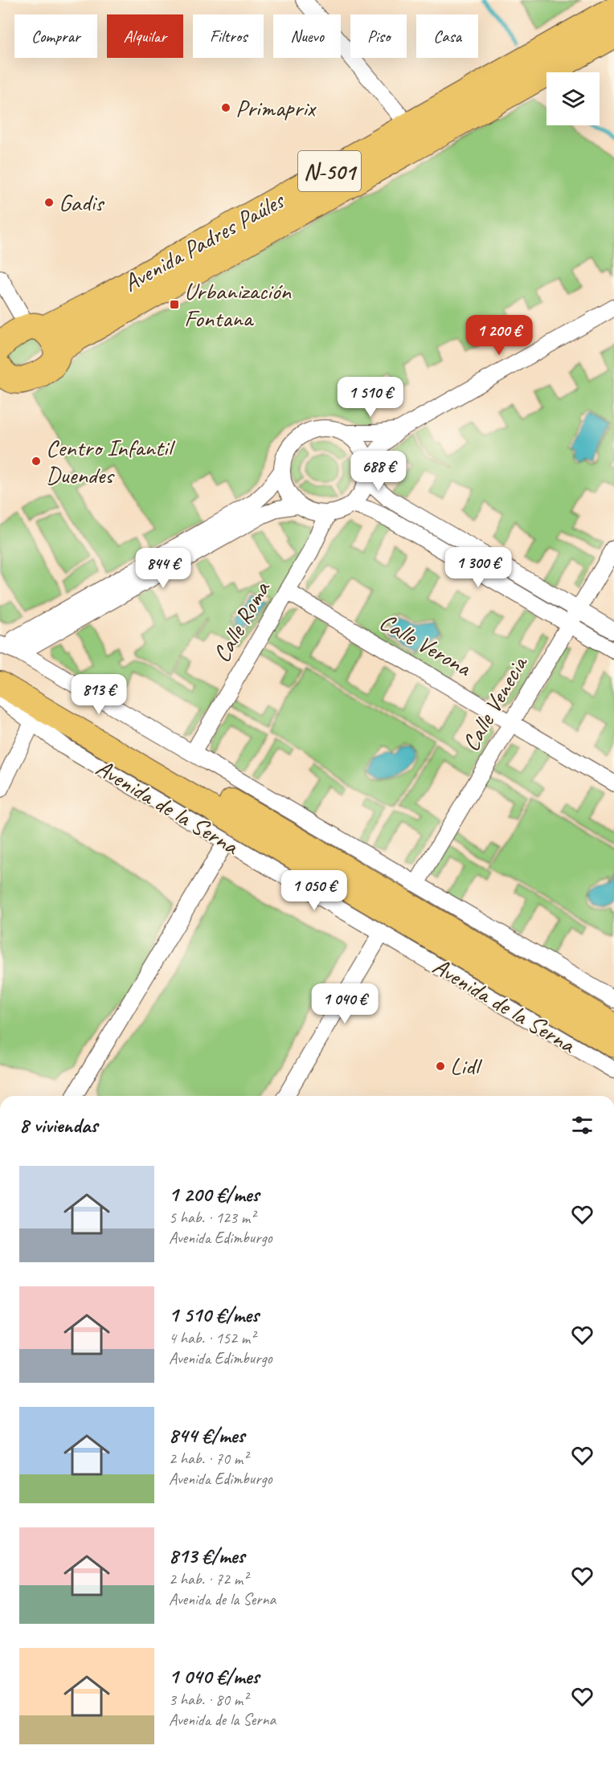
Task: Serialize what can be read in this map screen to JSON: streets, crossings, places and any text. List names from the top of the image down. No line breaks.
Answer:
{"streets":{"highway":["N-501","Avenida Padres Paúles"],"main road":["Avenida de la Serna"],"street":["Calle Roma","Calle Verona","Calle Venecia"]},"crossings":[["N-501","Avenida Padres Paúles"],["Calle Roma","Calle Verona"],["Calle Verona","Calle Venecia"]],"places":{"other":["Primaprix","Gadis","Centro Infantil Duendes","Lidl"],"transit":["Urbanización Fontana"]},"page":{"chip":["Comprar","Alquilar","Filtros","Nuevo","Piso","Casa"],"price":["1 200 €","1 510 €","688 €","1 300 €","844 €","813 €","1 050 €","1 040 €"],"heading":"8 viviendas","list":[{"name":"1 200 €/mes","note":"5 hab. · 123 m² · Avenida Edimburgo"},{"name":"1 510 €/mes","note":"4 hab. · 152 m² · Avenida Edimburgo"},{"name":"844 €/mes","note":"2 hab. · 70 m² · Avenida Edimburgo"},{"name":"813 €/mes","note":"2 hab. · 72 m² · Avenida de la Serna"},{"name":"1 040 €/mes","note":"3 hab. · 80 m² · Avenida de la Serna"}]}}
